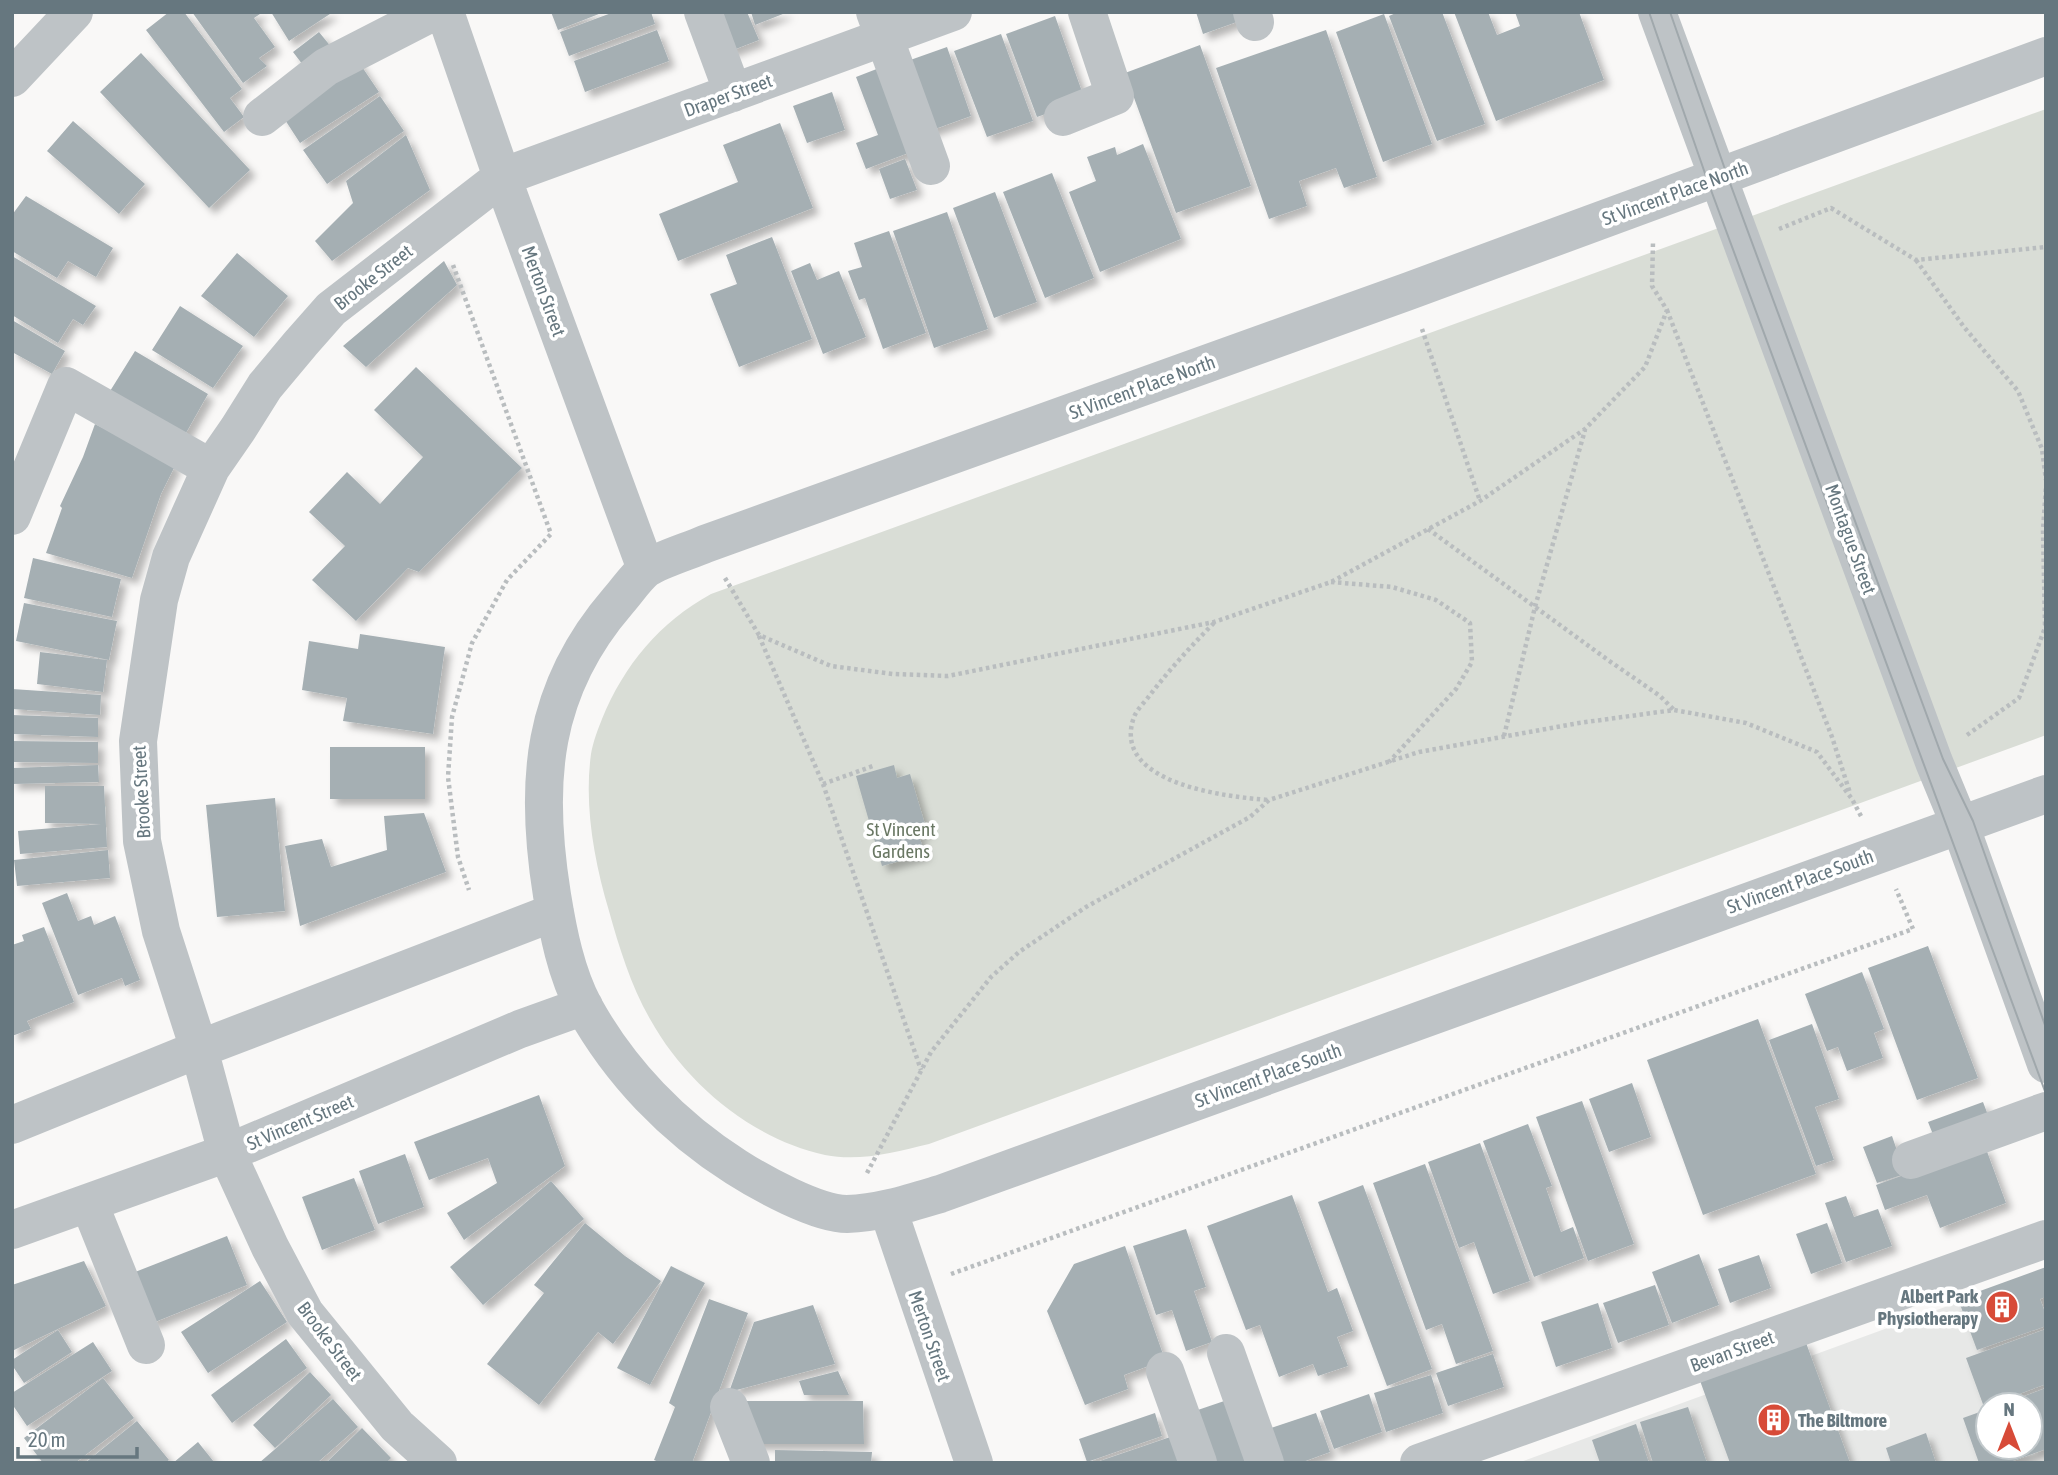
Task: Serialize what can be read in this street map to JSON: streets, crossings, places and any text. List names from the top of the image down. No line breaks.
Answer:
{"streets":{"street":["Draper Street","St Vincent Place North","Brooke Street","Merton Street","Montague Street","St Vincent Place South","St Vincent Street","Bevan Street"]},"crossings":[["Draper Street","Brooke Street"],["Draper Street","Merton Street"],["St Vincent Place North","Merton Street"],["St Vincent Place North","Montague Street"],["St Vincent Place North","St Vincent Place South"],["Brooke Street","Merton Street"],["Brooke Street","St Vincent Street"],["Merton Street","St Vincent Place South"],["Montague Street","St Vincent Place South"],["St Vincent Place South","St Vincent Street"]],"parks":["St Vincent Gardens"],"places":{"building":["Albert Park Physiotherapy","The Biltmore"]},"scale_bar":"20 m","north":"top"}
